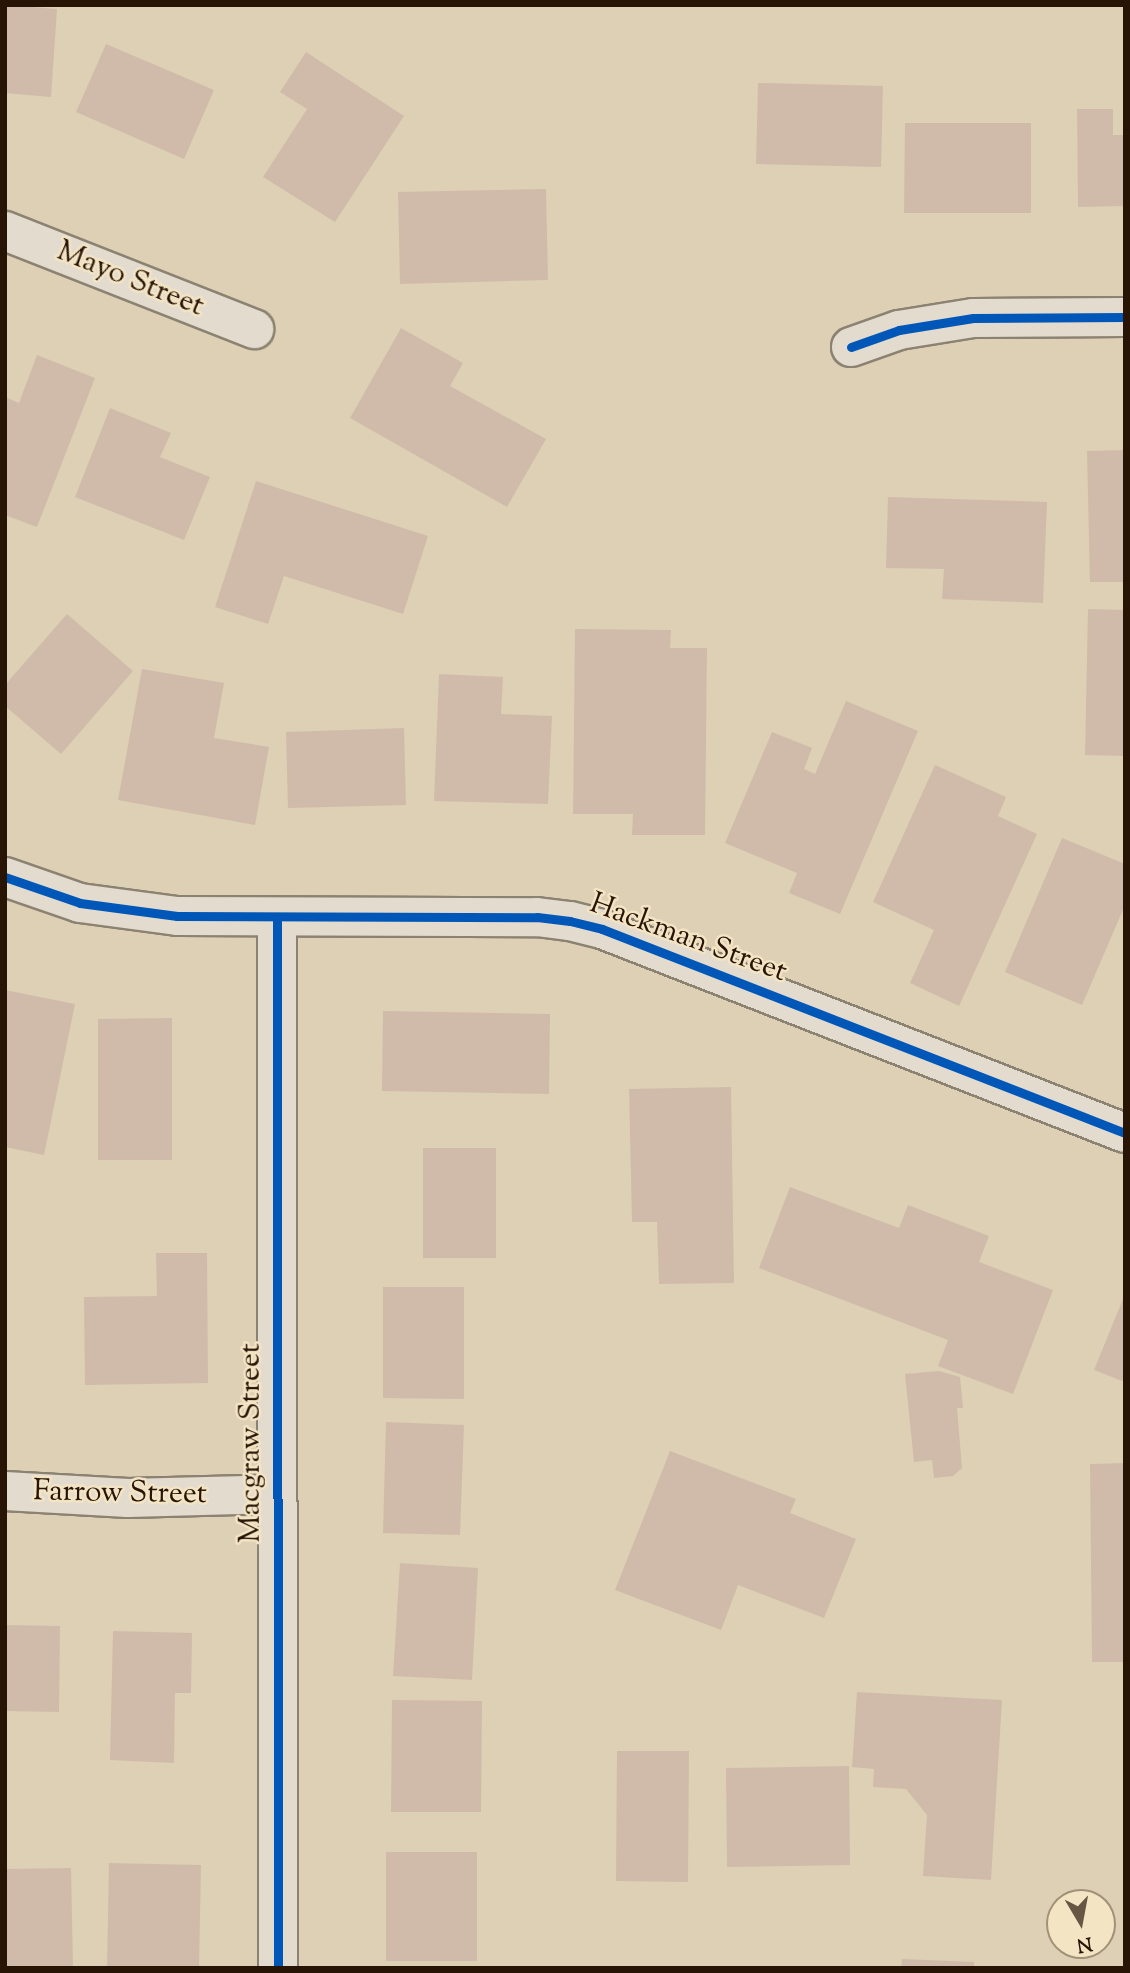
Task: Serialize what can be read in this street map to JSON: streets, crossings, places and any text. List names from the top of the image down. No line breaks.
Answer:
{"streets":{"street":["Mayo Street","Hackman Street","Macgraw Street","Farrow Street"]},"crossings":[["Hackman Street","Macgraw Street"],["Macgraw Street","Farrow Street"]],"north":"bottom"}
